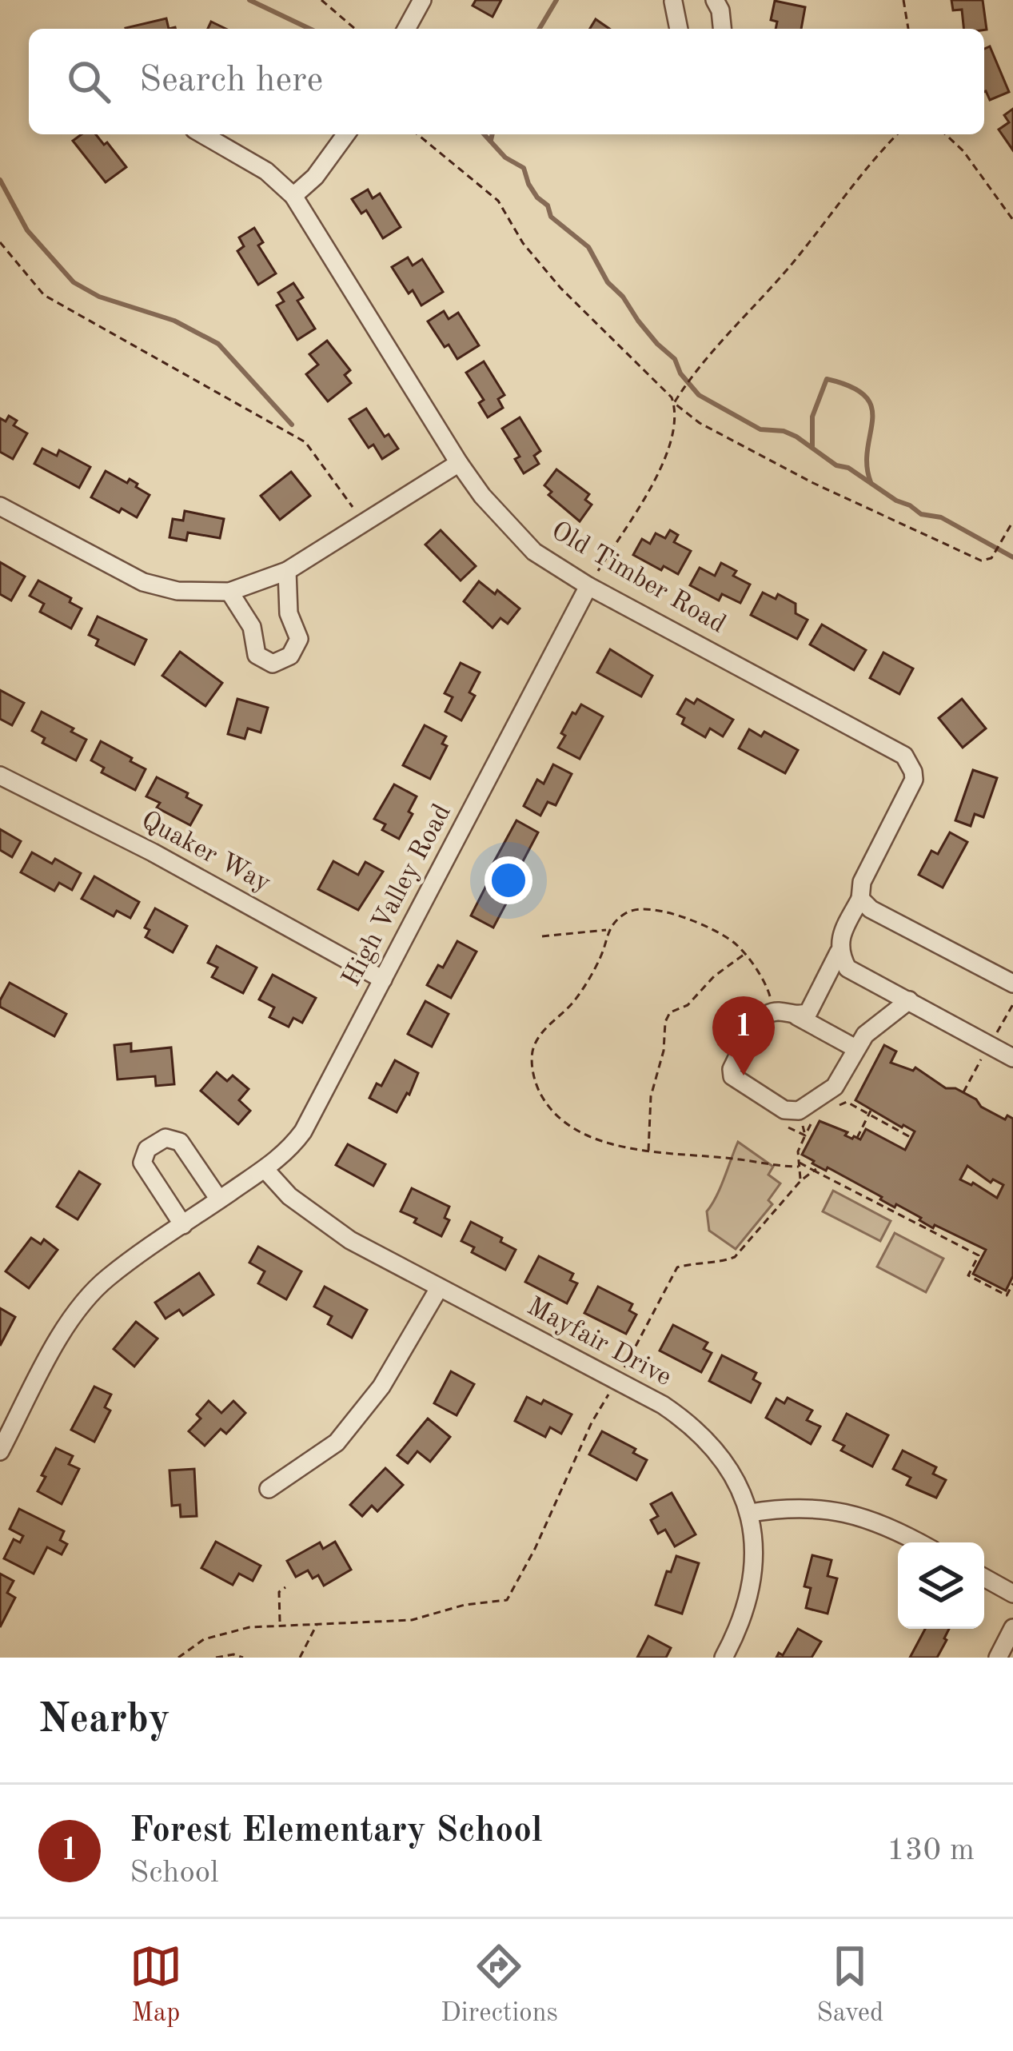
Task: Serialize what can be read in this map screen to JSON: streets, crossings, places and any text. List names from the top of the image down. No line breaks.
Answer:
{"streets":{"street":["Old Timber Road","Quaker Way","High Valley Road","Mayfair Drive"]},"crossings":[["Old Timber Road","High Valley Road"],["Quaker Way","High Valley Road"],["High Valley Road","Mayfair Drive"]],"page":{"search":"Search here","pins":"1","heading":"Nearby","list":[{"mark":"1","name":"Forest Elementary School","note":"School","value":"130 m"}],"nav":["Map","Directions","Saved"]}}
